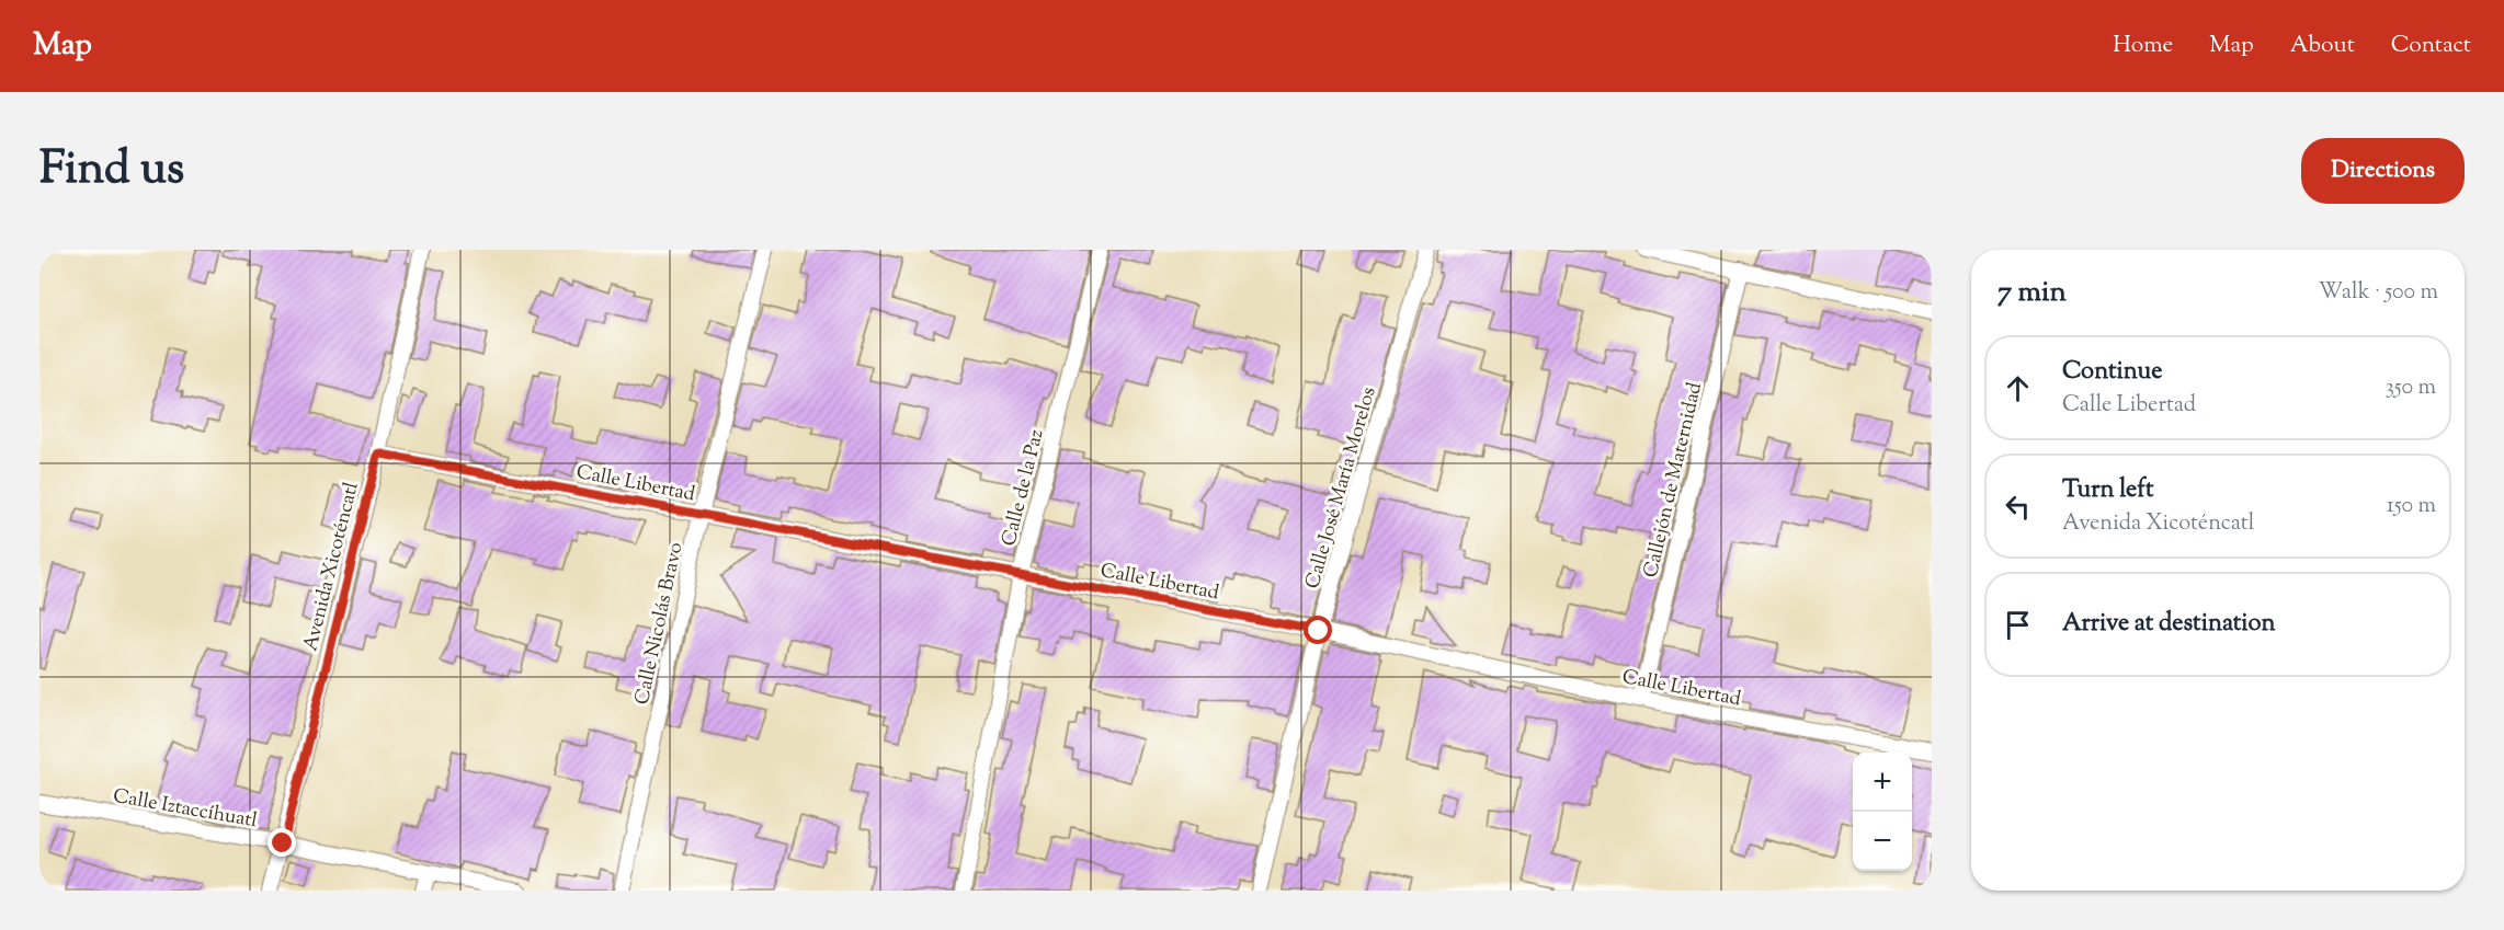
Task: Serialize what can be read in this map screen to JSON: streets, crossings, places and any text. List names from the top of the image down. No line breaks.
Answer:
{"streets":{"street":["Callejón de Maternidad","Calle Libertad","Calle de la Paz","Calle José María Morelos","Avenida Xicoténcatl","Calle Nicolás Bravo","Calle Iztaccíhuatl"]},"crossings":[["Callejón de Maternidad","Calle Libertad"],["Calle Libertad","Calle de la Paz"],["Calle Libertad","Calle José María Morelos"],["Calle Libertad","Avenida Xicoténcatl"],["Calle Libertad","Calle Nicolás Bravo"],["Avenida Xicoténcatl","Calle Iztaccíhuatl"]],"page":{"header":"Map","nav":["Home","Map","About","Contact"],"title":"Find us","buttons":"Directions","heading":["7 min","Walk · 500 m"],"list":[["Continue","Calle Libertad","350 m"],["Turn left","Avenida Xicoténcatl","150 m"],"Arrive at destination"],"map_buttons":["+","−"]}}
